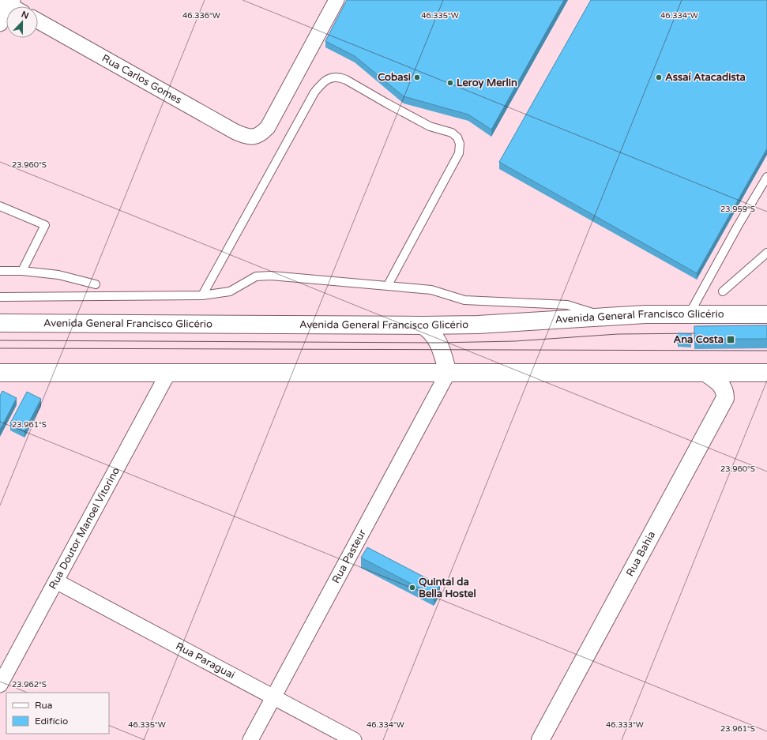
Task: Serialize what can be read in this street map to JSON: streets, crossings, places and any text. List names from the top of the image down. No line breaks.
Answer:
{"streets":{"main road":["Avenida General Francisco Glicério","Rua Bahia"],"street":["Rua Carlos Gomes","Rua Doutor Manoel Vitorino","Rua Pasteur","Rua Paraguai"]},"crossings":[["Rua Doutor Manoel Vitorino","Rua Paraguai"],["Rua Pasteur","Rua Paraguai"]],"places":{"other":["Cobasi","Assaí Atacadista","Leroy Merlin","Quintal da Bella Hostel"],"transit":["Ana Costa"]},"legend":["Rua","Edifício"],"north":"top","coordinates":["46.336°W","46.335°W","46.334°W","23.960°S","23.959°S","23.961°S","23.962°S","46.333°W"]}
